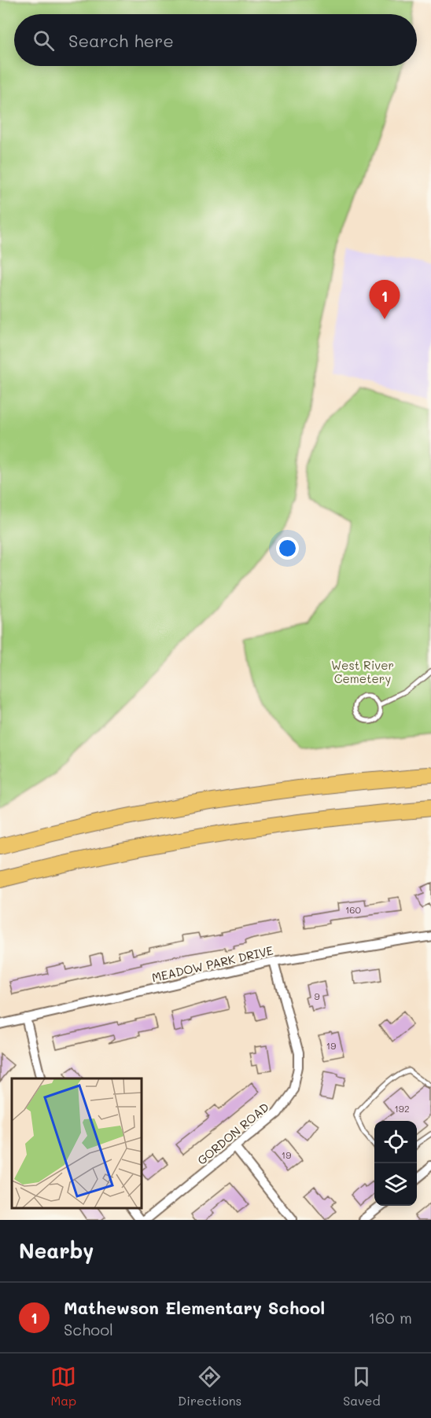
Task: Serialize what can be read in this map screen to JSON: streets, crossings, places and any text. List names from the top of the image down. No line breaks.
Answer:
{"streets":{"street":["MEADOW PARK DRIVE","GORDON ROAD"]},"crossings":[["MEADOW PARK DRIVE","GORDON ROAD"]],"parks":["West River Cemetery"],"house_numbers":["160","9","19","192","19"],"page":{"search":"Search here","pins":"1","heading":"Nearby","list":[{"mark":"1","name":"Mathewson Elementary School","note":"School","value":"160 m"}],"nav":["Map","Directions","Saved"]}}
